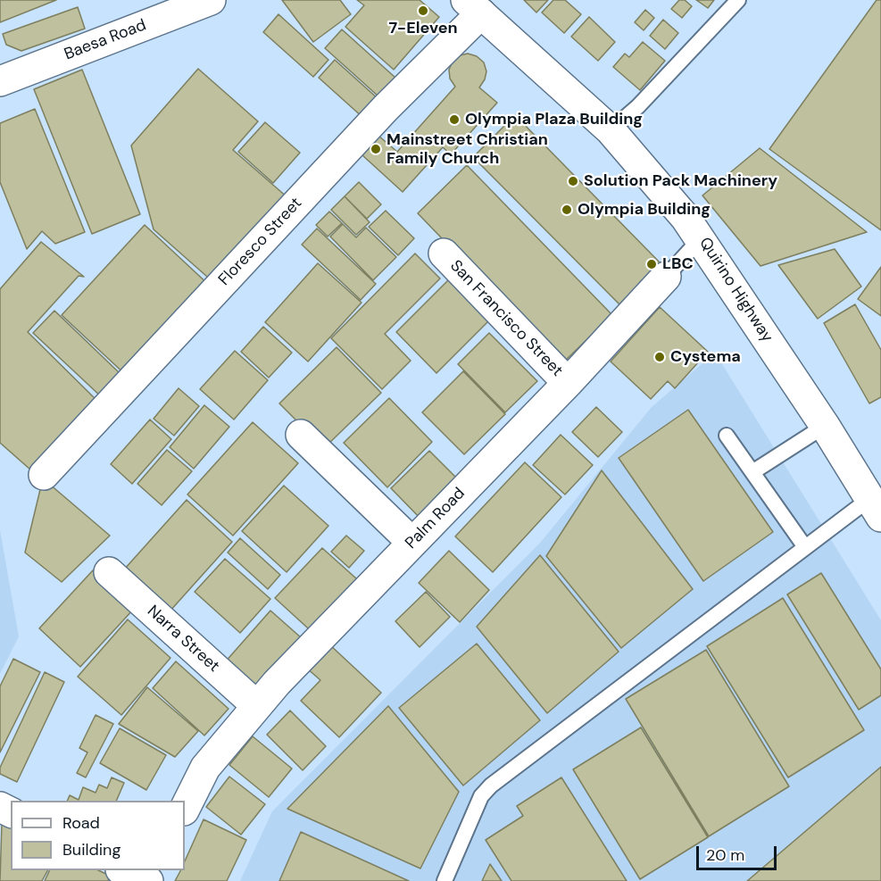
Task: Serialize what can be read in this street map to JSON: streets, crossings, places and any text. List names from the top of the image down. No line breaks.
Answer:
{"streets":{"street":["Baesa Road","Floresco Street","Quirino Highway","San Francisco Street","Palm Road","Narra Street"]},"crossings":[["Floresco Street","Quirino Highway"],["Quirino Highway","Palm Road"],["San Francisco Street","Palm Road"],["Palm Road","Narra Street"]],"places":["7-Eleven","Olympia Plaza Building","Mainstreet Christian Family Church","Solution Pack Machinery","Olympia Building","LBC","Cystema"],"legend":["Road","Building"],"scale_bar":"20 m"}
